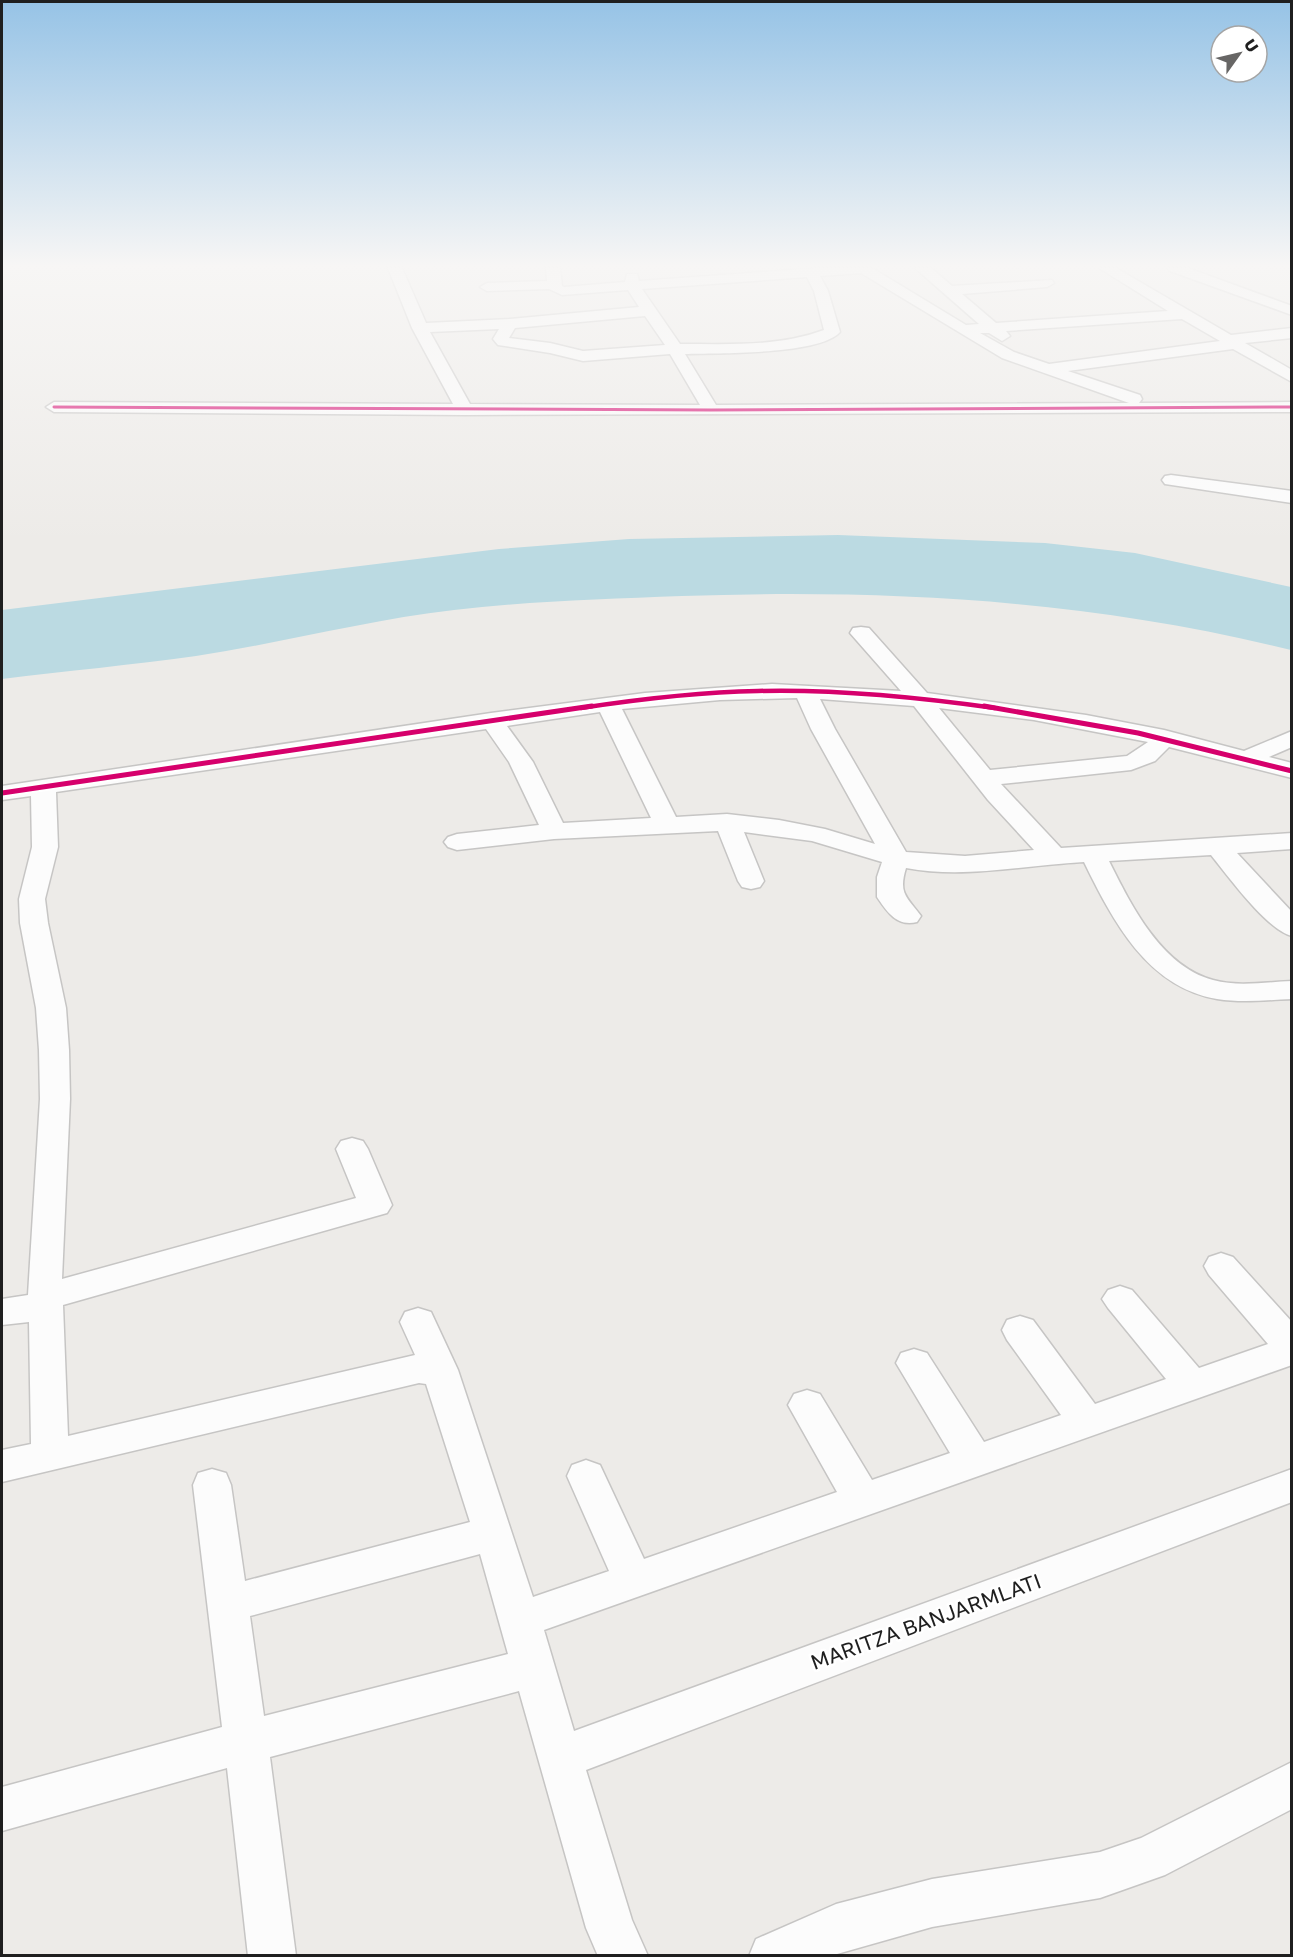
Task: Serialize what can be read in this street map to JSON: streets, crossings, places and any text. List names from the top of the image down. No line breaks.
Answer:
{"streets":{"street":["MARITZA BANJARMLATI"]},"north":"top right"}
